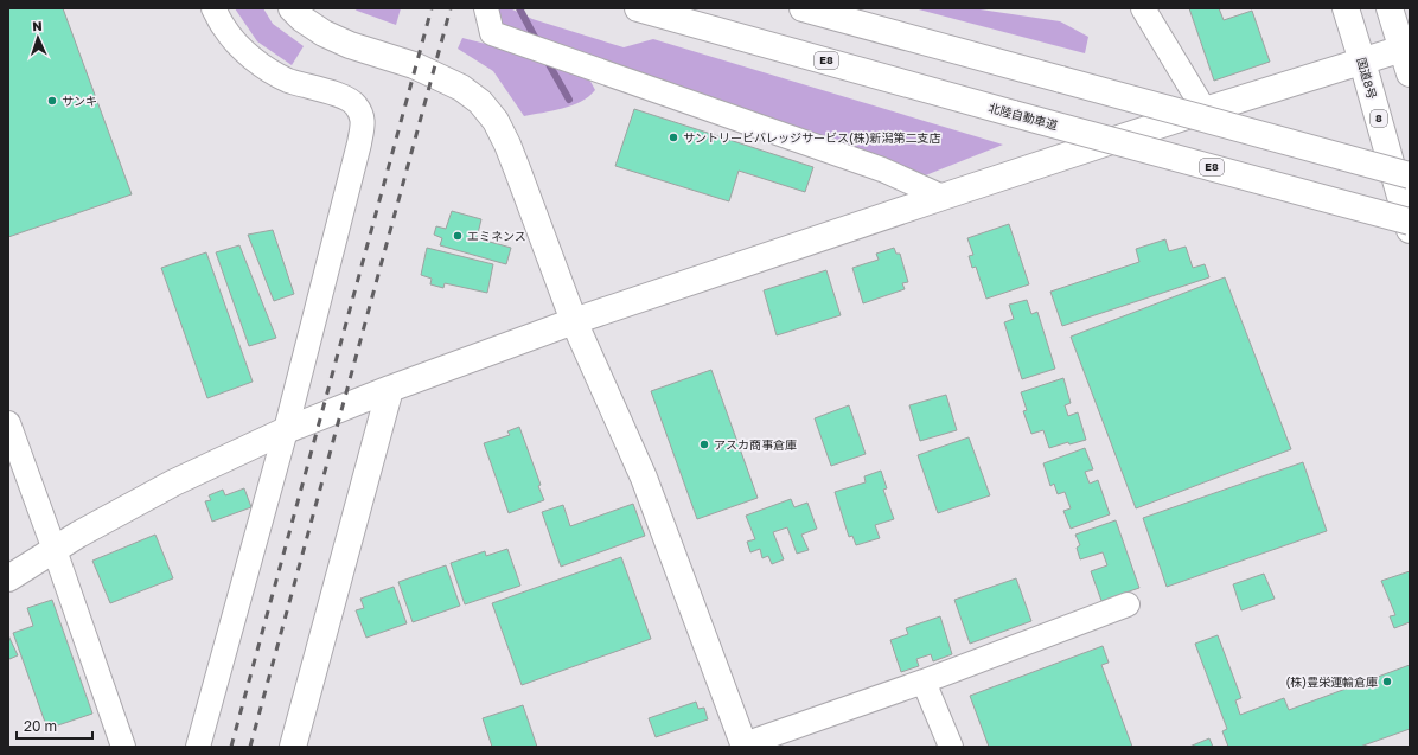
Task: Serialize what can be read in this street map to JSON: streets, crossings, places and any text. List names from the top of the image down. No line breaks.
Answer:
{"streets":{"main road":["E8","国道8号","北陸自動車道","8"]},"places":["サンキ","サントリービバレッジサービス(株)新潟第二支店","エミネンス","アスカ商事倉庫","(株)豊栄運輸倉庫"],"scale_bar":"20 m","north":"top"}
